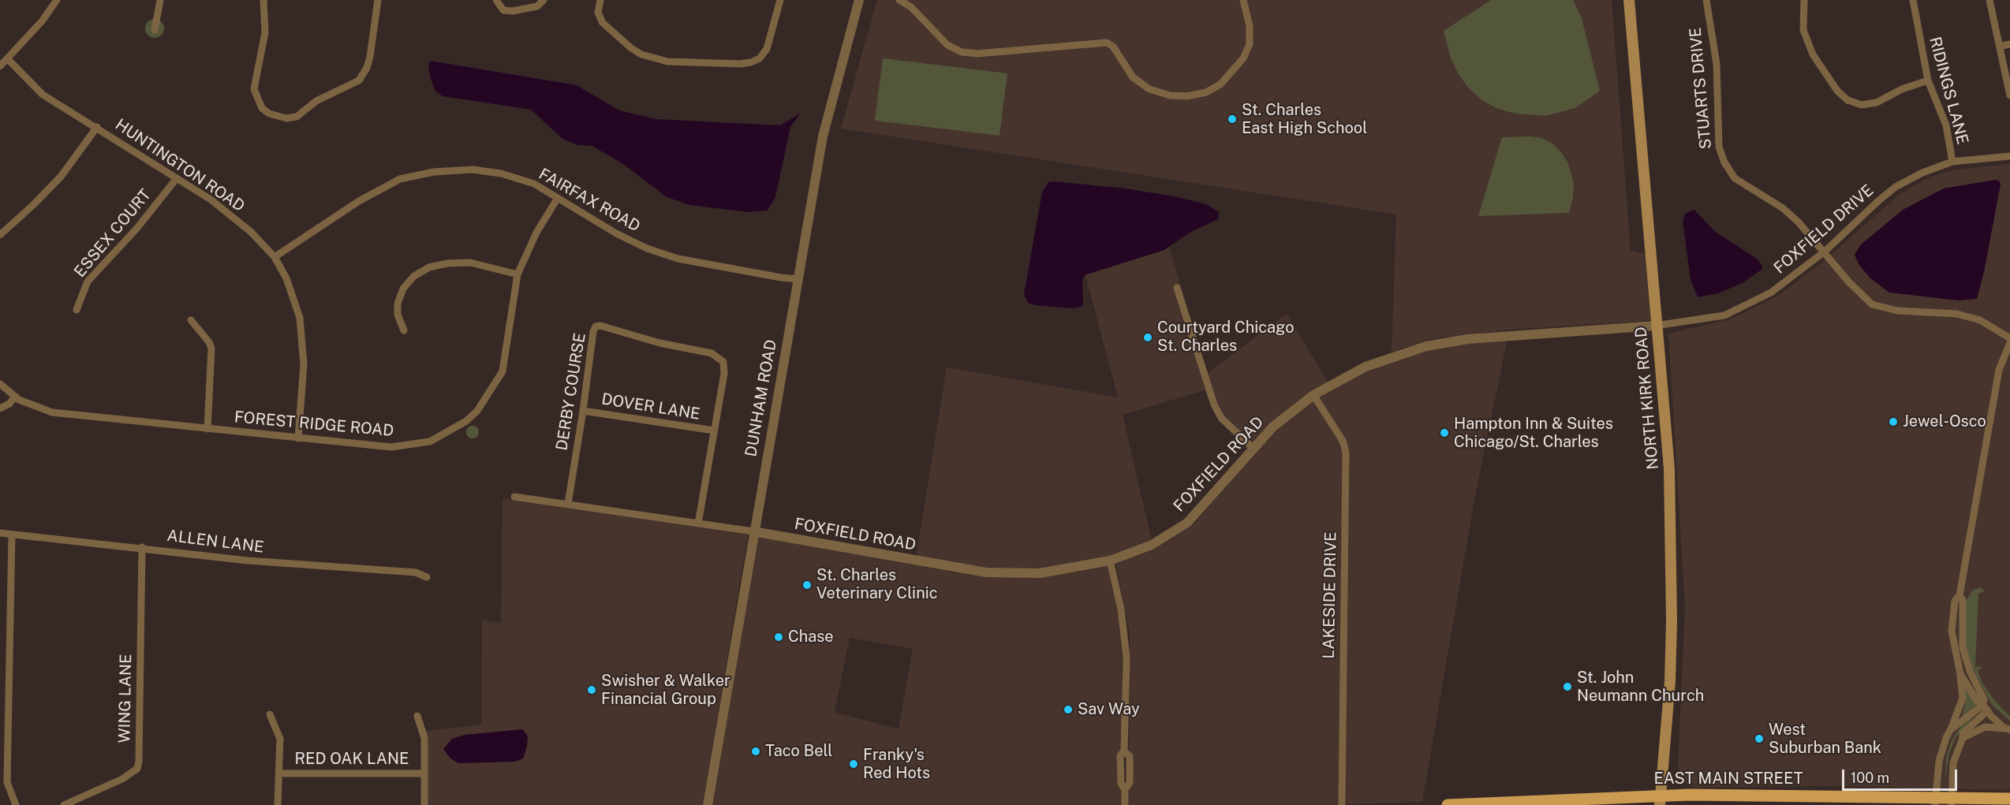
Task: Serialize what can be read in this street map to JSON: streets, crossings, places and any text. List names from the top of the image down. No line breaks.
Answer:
{"streets":{"main road":["NORTH KIRK ROAD","EAST MAIN STREET"],"street":["STUARTS DRIVE","RIDINGS LANE","HUNTINGTON ROAD","FAIRFAX ROAD","FOXFIELD DRIVE","ESSEX COURT","DERBY COURSE","DUNHAM ROAD","DOVER LANE","FOREST RIDGE ROAD","FOXFIELD ROAD","ALLEN LANE","LAKESIDE DRIVE","WING LANE","RED OAK LANE"]},"crossings":[["STUARTS DRIVE","FOXFIELD DRIVE"],["RIDINGS LANE","FOXFIELD DRIVE"],["HUNTINGTON ROAD","FAIRFAX ROAD"],["HUNTINGTON ROAD","ESSEX COURT"],["HUNTINGTON ROAD","FOREST RIDGE ROAD"],["FAIRFAX ROAD","DUNHAM ROAD"],["FAIRFAX ROAD","FOREST RIDGE ROAD"],["FOXFIELD DRIVE","NORTH KIRK ROAD"],["FOXFIELD DRIVE","FOXFIELD ROAD"],["DERBY COURSE","DOVER LANE"],["DERBY COURSE","FOXFIELD ROAD"],["DUNHAM ROAD","FOXFIELD ROAD"],["NORTH KIRK ROAD","FOXFIELD ROAD"],["NORTH KIRK ROAD","EAST MAIN STREET"],["FOXFIELD ROAD","LAKESIDE DRIVE"],["ALLEN LANE","WING LANE"]],"places":["St. Charles East High School","Courtyard Chicago St. Charles","Jewel-Osco","Hampton Inn & Suites Chicago/St. Charles","St. Charles Veterinary Clinic","Chase","St. John Neumann Church","Swisher & Walker Financial Group","Sav Way","West Suburban Bank","Taco Bell","Franky's Red Hots"],"scale_bar":"100 m"}
